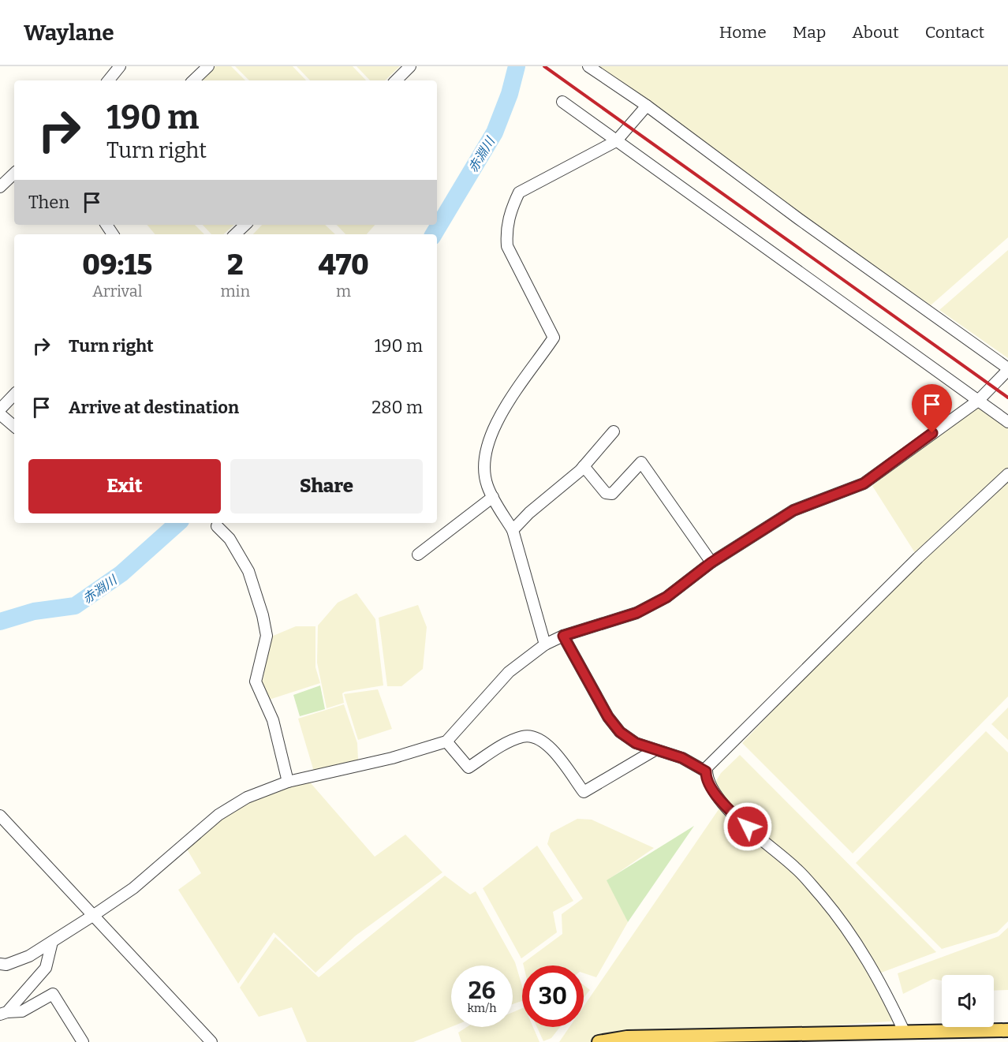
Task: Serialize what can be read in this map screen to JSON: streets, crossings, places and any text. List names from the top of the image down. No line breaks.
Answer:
{"water":["赤淵川"],"page":{"header":"Waylane","nav":["Home","Map","About","Contact"],"turn":["190 m","Turn right"],"then":"Then","eta":["09:15","Arrival","2","min","470","m"],"list":[{"name":"Turn right","value":"190 m"},{"name":"Arrive at destination","value":"280 m"}],"buttons":["Exit","Share"],"speed":"26 km/h","limit":"30"}}
